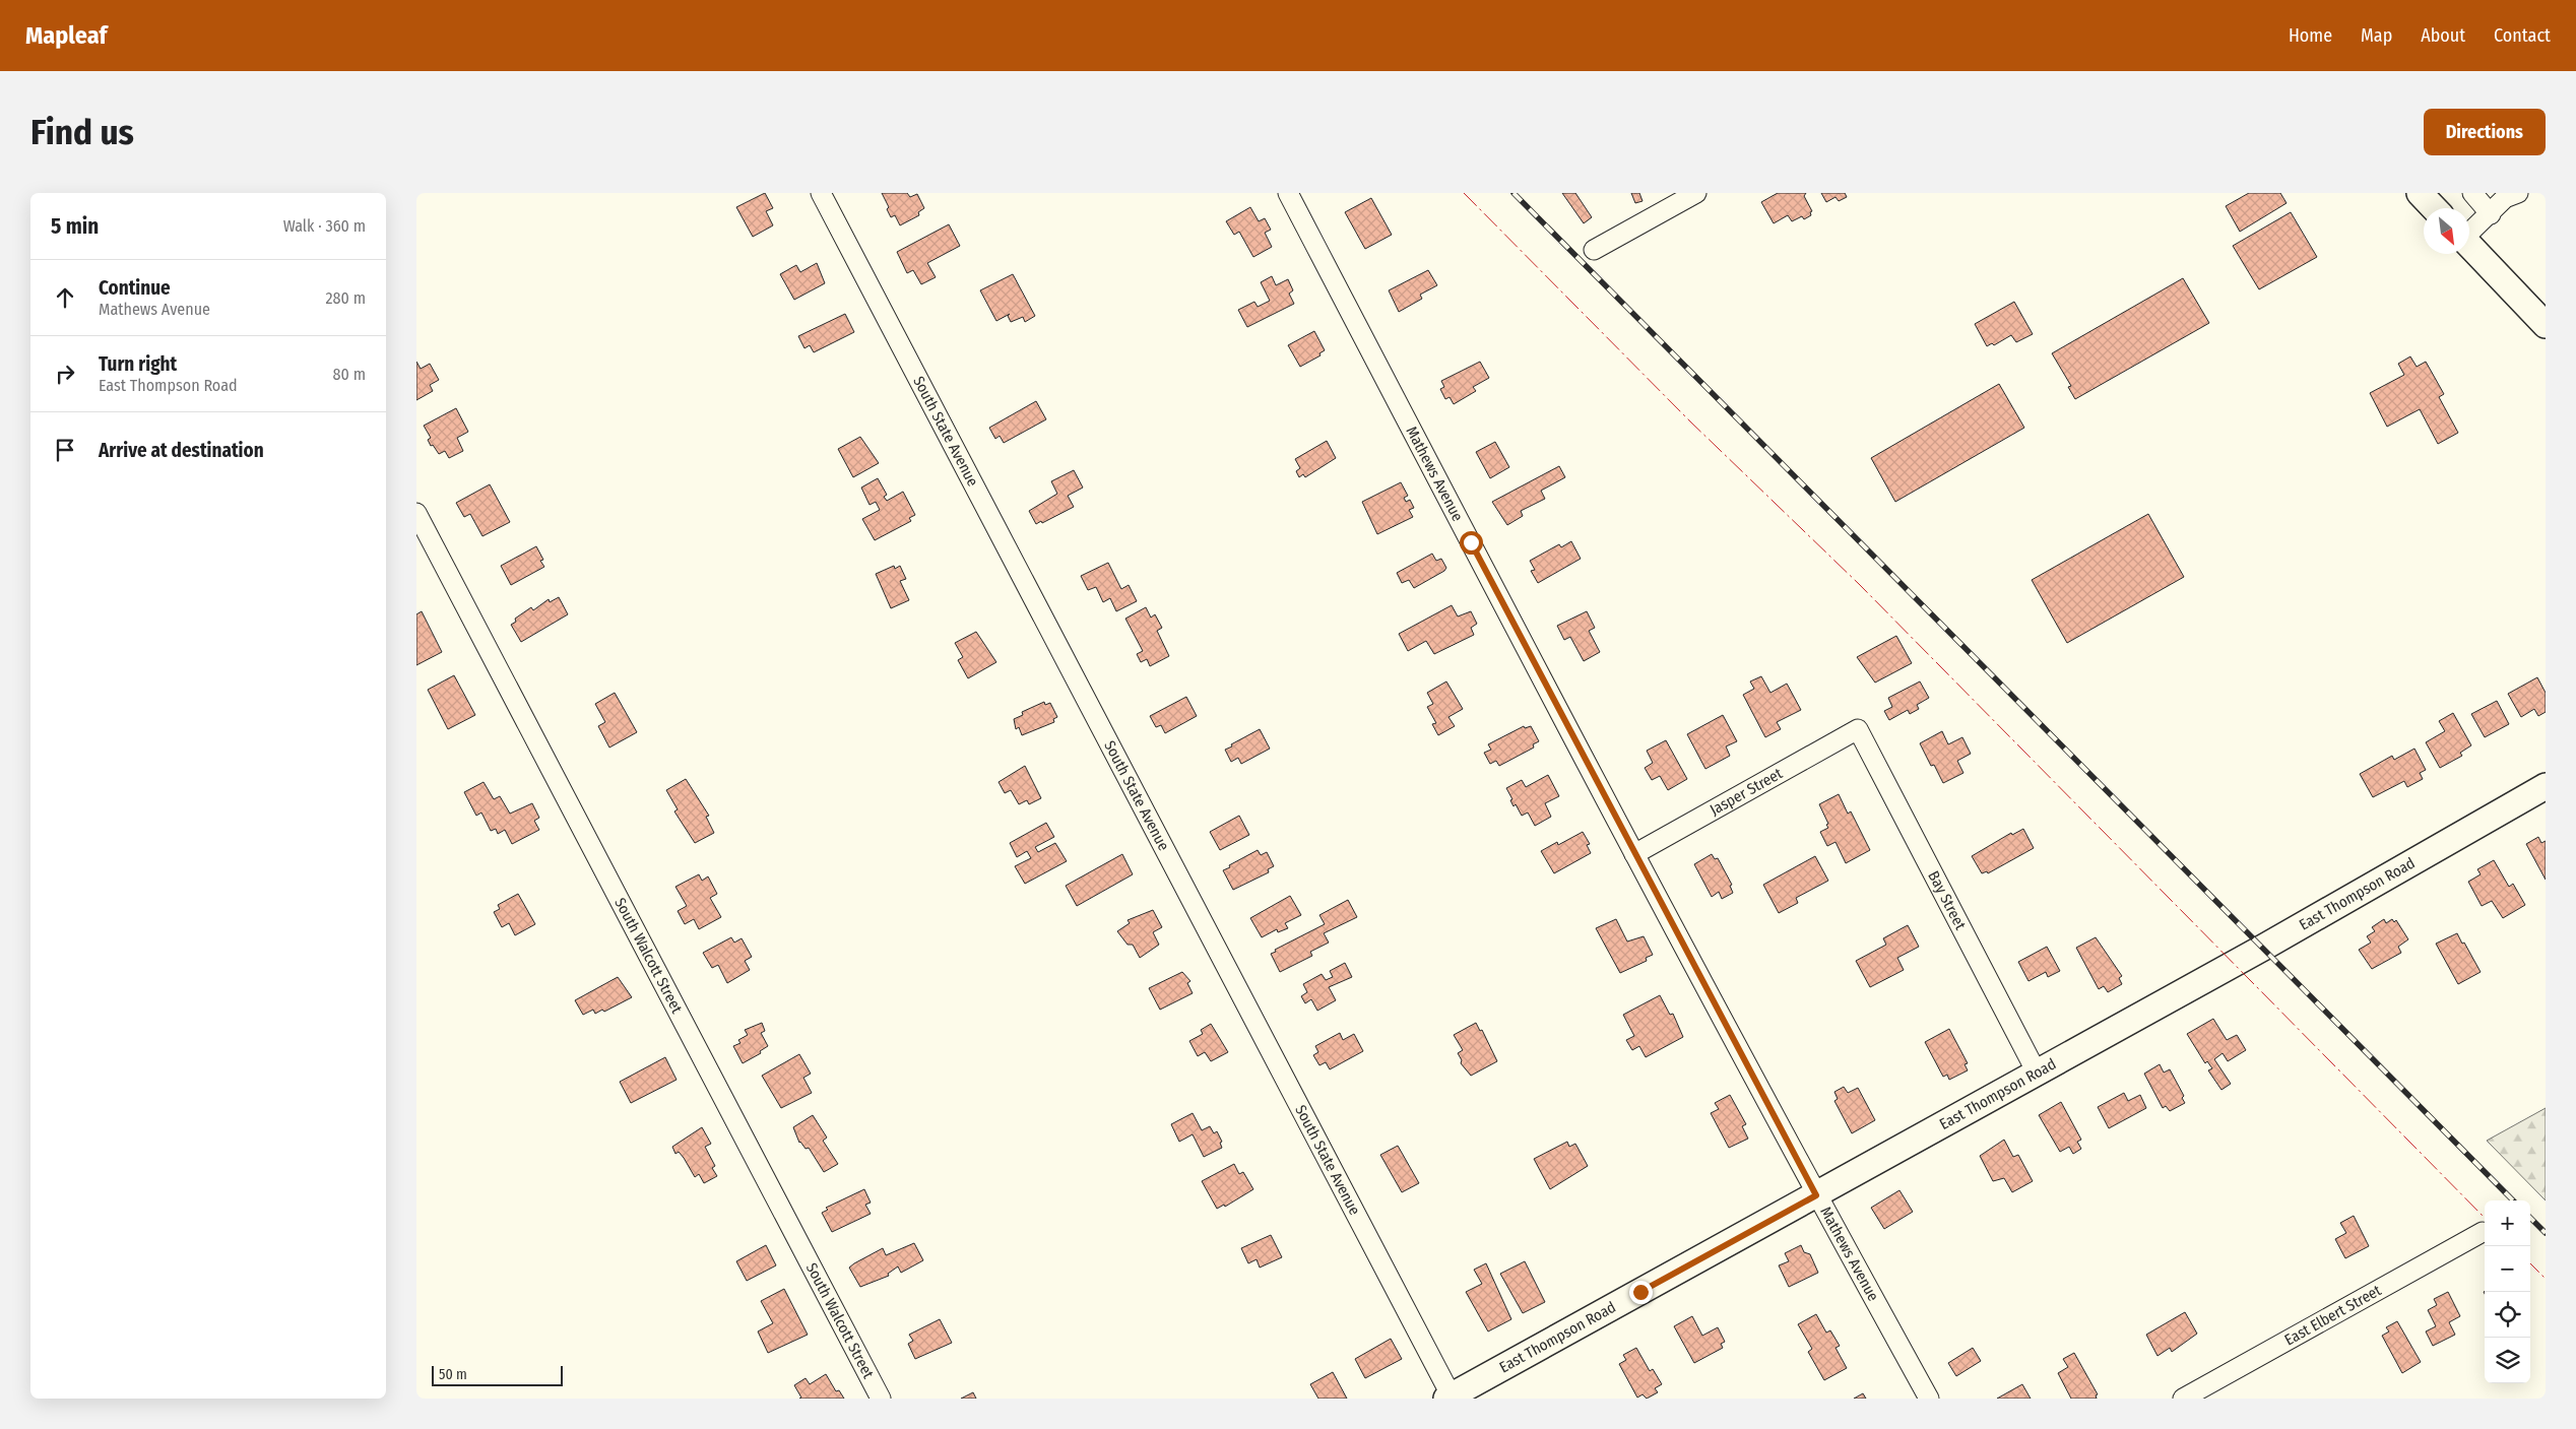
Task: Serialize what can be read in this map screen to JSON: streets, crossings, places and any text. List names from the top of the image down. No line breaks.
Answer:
{"streets":{"main road":["East Thompson Road"],"street":["South State Avenue","Mathews Avenue","Jasper Street","Bay Street","South Walcott Street","East Elbert Street"]},"crossings":[["South State Avenue","East Thompson Road"],["Mathews Avenue","Jasper Street"],["Mathews Avenue","East Thompson Road"],["Jasper Street","Bay Street"],["East Thompson Road","Bay Street"]],"scale_bar":"50 m","north":"bottom right","page":{"header":"Mapleaf","nav":["Home","Map","About","Contact"],"buttons":"Directions","title":"Find us","heading":["5 min","Walk · 360 m"],"list":[["Continue","Mathews Avenue","280 m"],["Turn right","East Thompson Road","80 m"],"Arrive at destination"],"map_buttons":["+","−"],"scale":"50 m"}}
